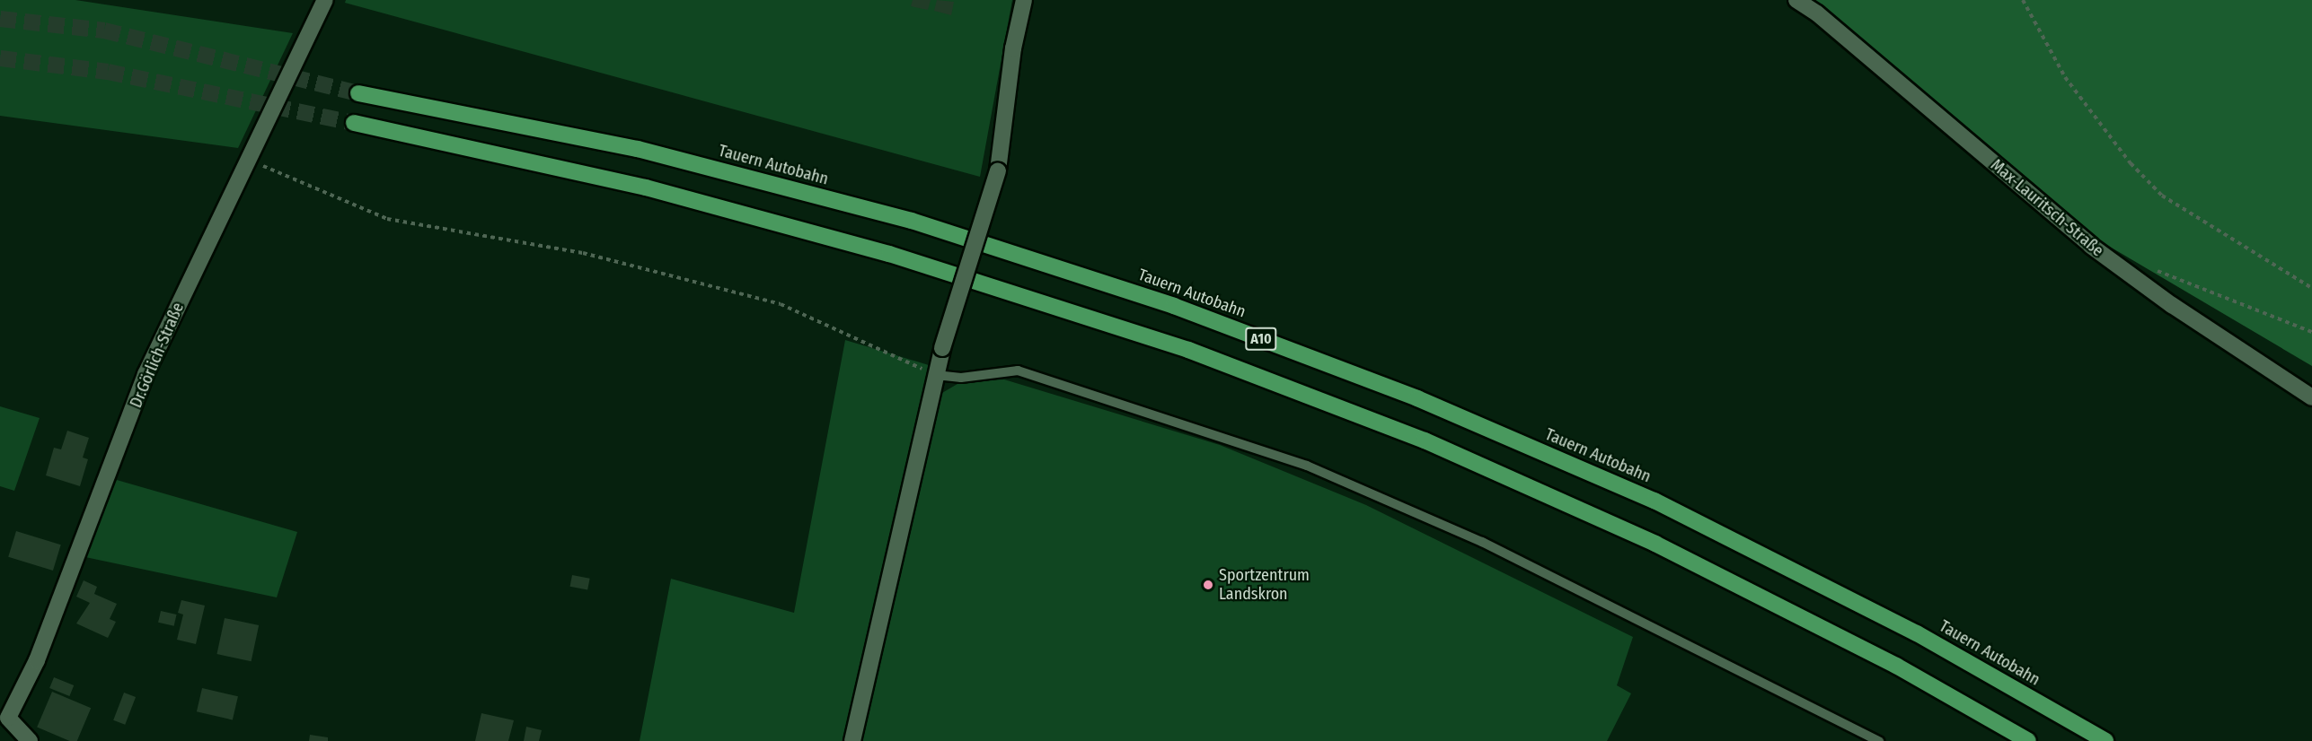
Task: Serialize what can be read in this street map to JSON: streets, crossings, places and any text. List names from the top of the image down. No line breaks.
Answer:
{"streets":{"highway":["Tauern Autobahn","A10"],"street":["Max-Lauritsch-Straße","Dr.Görlich-Straße"]},"places":["Sportzentrum Landskron"]}
